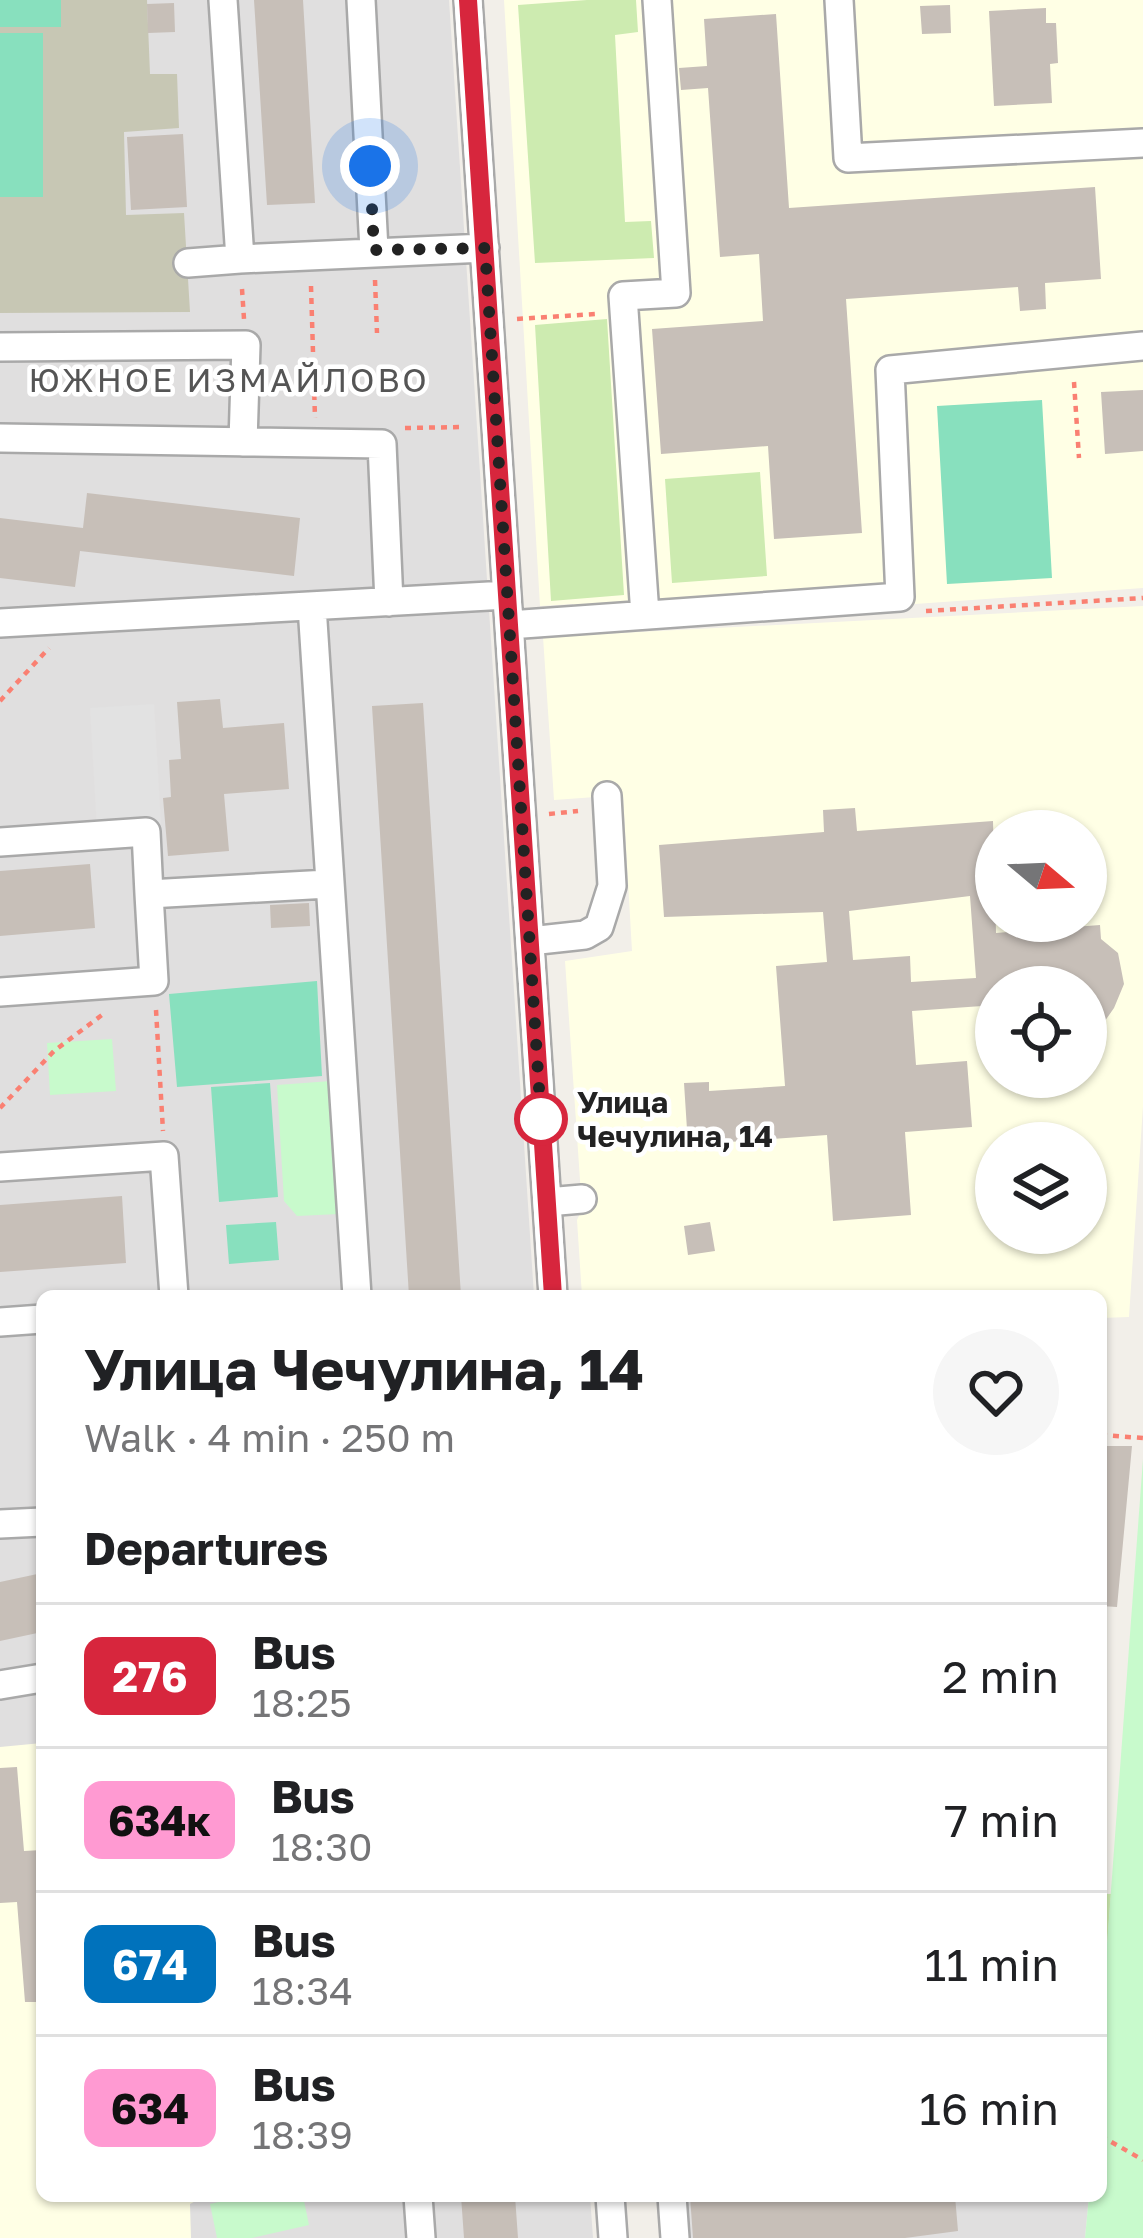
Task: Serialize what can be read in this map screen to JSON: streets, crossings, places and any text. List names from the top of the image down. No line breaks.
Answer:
{"districts":["ЮЖНОЕ ИЗМАЙЛОВО"],"places":["Улица Чечулина, 14"],"lines":["bus line 276"],"north":"right","page":{"heading":[["Улица Чечулина, 14","Walk · 4 min · 250 m"],"Departures"],"list":[{"mark":"276","name":"Bus","note":"18:25","value":"2 min"},{"mark":"634к","name":"Bus","note":"18:30","value":"7 min"},{"mark":"674","name":"Bus","note":"18:34","value":"11 min"},{"mark":"634","name":"Bus","note":"18:39","value":"16 min"}]}}
